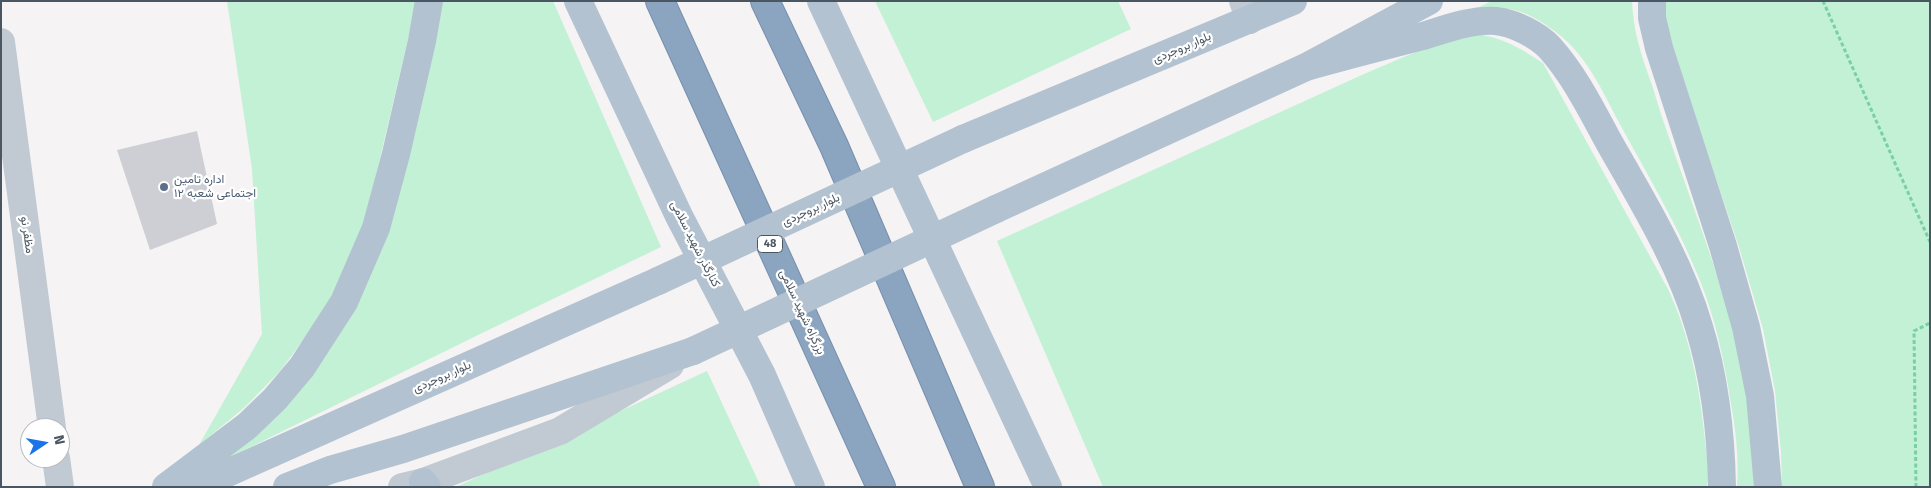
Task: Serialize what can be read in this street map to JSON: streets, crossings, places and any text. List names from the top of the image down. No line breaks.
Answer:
{"streets":{"highway":["48","بزرگراه شهید سلامی"],"main road":["بلوار بروجردی","کنارگذر شهید سلامی"],"street":["مظفر نو"]},"places":["اداره تامین اجتماعی شعبه ۱۲"],"north":"right"}
